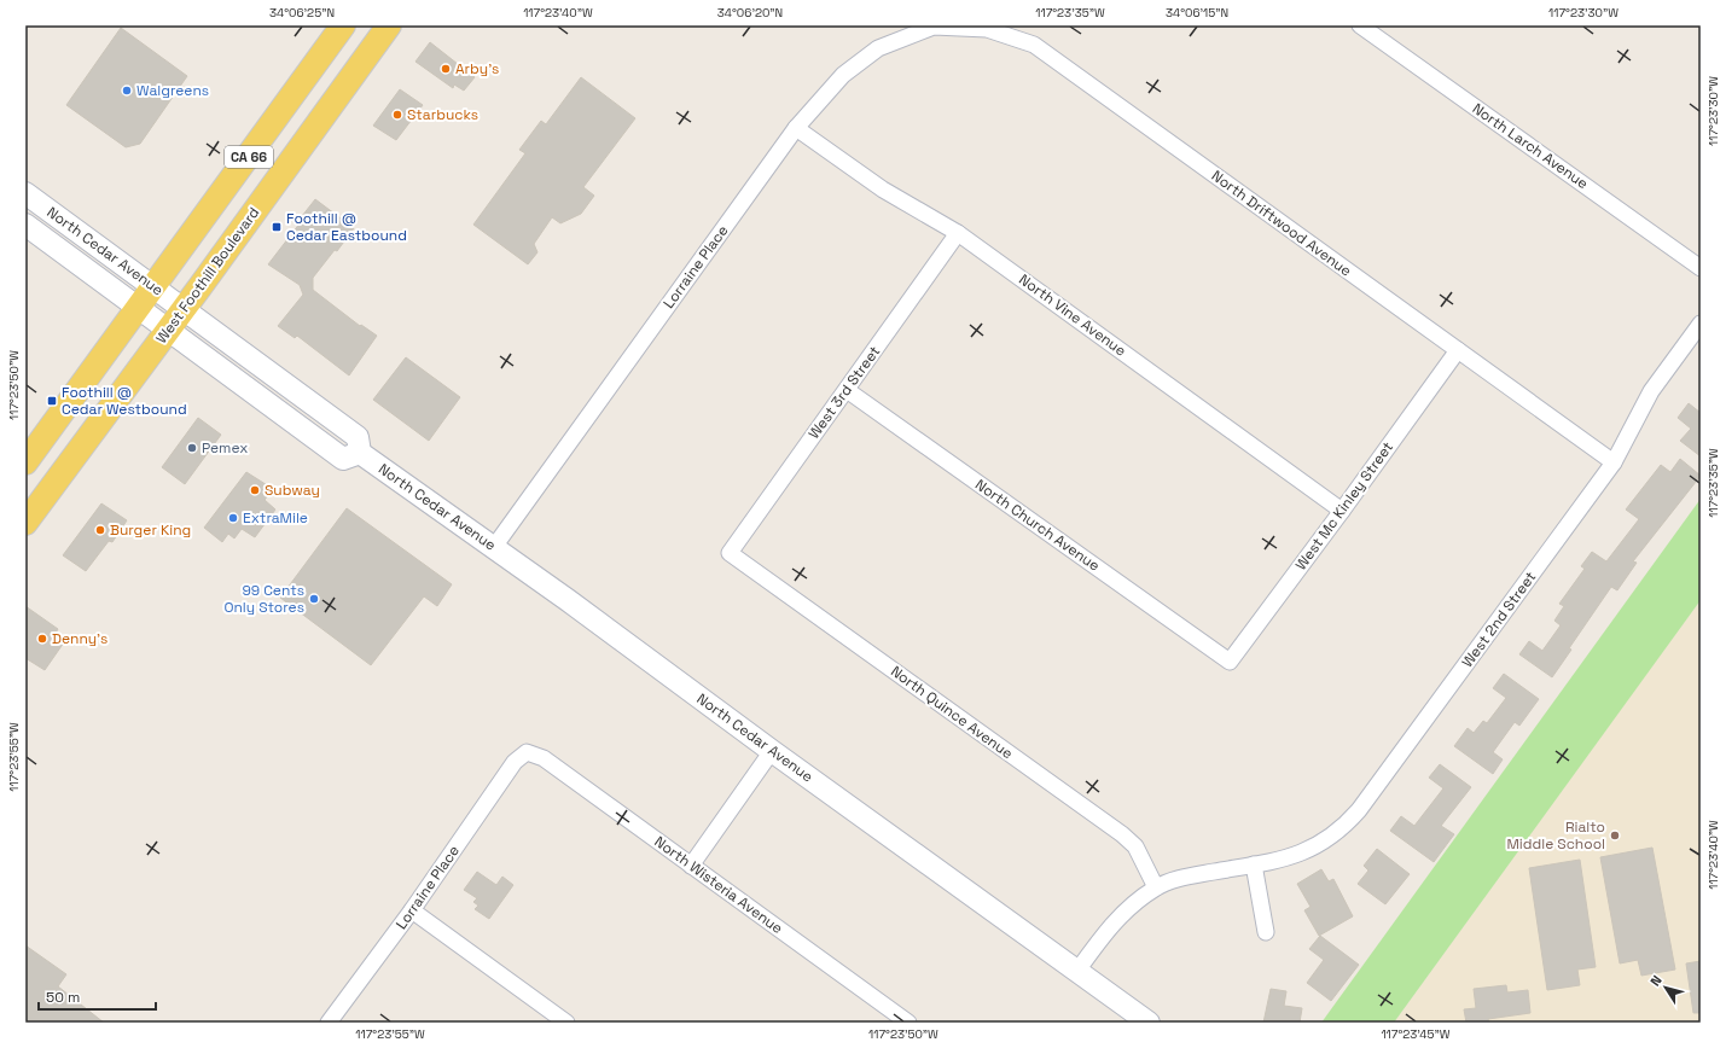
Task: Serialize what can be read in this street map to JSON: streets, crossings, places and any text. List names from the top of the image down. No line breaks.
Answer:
{"streets":{"main road":["CA 66","North Cedar Avenue","West Foothill Boulevard"],"street":["North Larch Avenue","North Driftwood Avenue","Lorraine Place","North Vine Avenue","West 3rd Street","West Mc Kinley Street","North Church Avenue","West 2nd Street","North Quince Avenue","North Wisteria Avenue"]},"crossings":[["CA 66","North Cedar Avenue"],["North Driftwood Avenue","Lorraine Place"],["North Driftwood Avenue","West Mc Kinley Street"],["North Driftwood Avenue","West 2nd Street"],["North Cedar Avenue","Lorraine Place"],["North Cedar Avenue","West Foothill Boulevard"],["North Cedar Avenue","West 2nd Street"],["Lorraine Place","North Vine Avenue"],["Lorraine Place","North Wisteria Avenue"],["North Vine Avenue","West 3rd Street"],["North Vine Avenue","West Mc Kinley Street"],["West 3rd Street","North Church Avenue"],["West 3rd Street","North Quince Avenue"],["West Mc Kinley Street","North Church Avenue"],["West 2nd Street","North Quince Avenue"]],"places":{"other":["Arby's","Walgreens","Starbucks","Pemex","Subway","ExtraMile","Burger King","99 Cents Only Stores","Denny's","Rialto Middle School"],"transit":["Foothill @ Cedar Eastbound","Foothill @ Cedar Westbound"]},"scale_bar":"50 m","north":"top left","coordinates":["34°06'25\"N","117°23'40\"W","34°06'20\"N","117°23'35\"W","34°06'15\"N","117°23'30\"W","117°23'50\"W","117°23'55\"W","117°23'45\"W"]}
